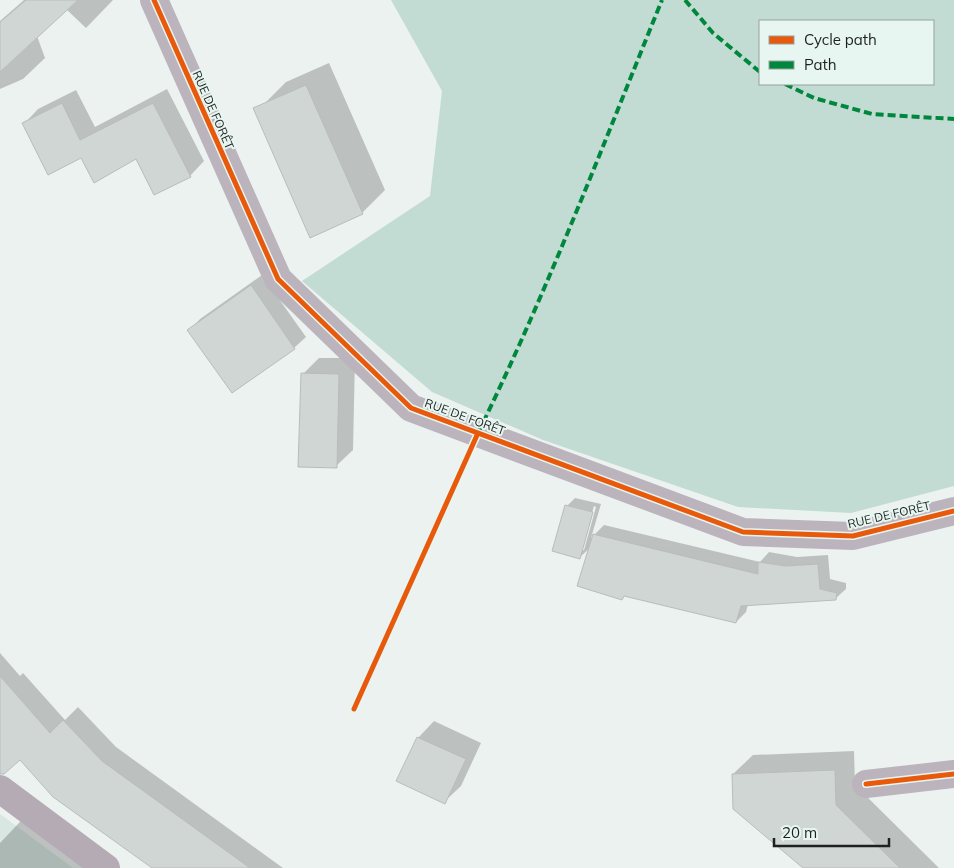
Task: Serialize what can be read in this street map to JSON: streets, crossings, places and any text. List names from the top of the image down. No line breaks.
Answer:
{"streets":{"street":["RUE DE FORÊT"]},"legend":["Cycle path","Path"],"scale_bar":"20 m"}
